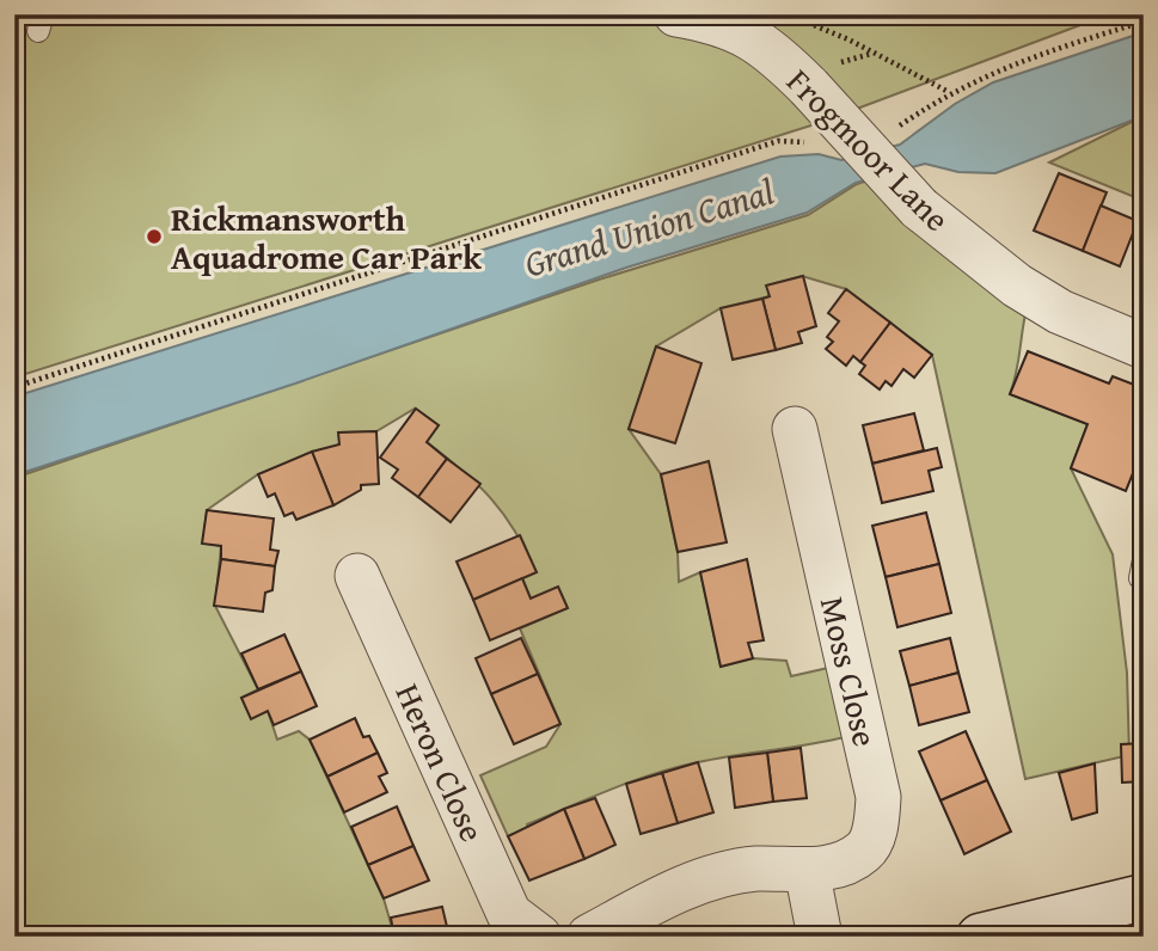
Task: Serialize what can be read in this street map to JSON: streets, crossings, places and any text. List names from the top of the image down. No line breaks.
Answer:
{"streets":{"street":["Frogmoor Lane","Moss Close","Heron Close"]},"water":["Grand Union Canal"],"places":["Rickmansworth Aquadrome Car Park"]}
